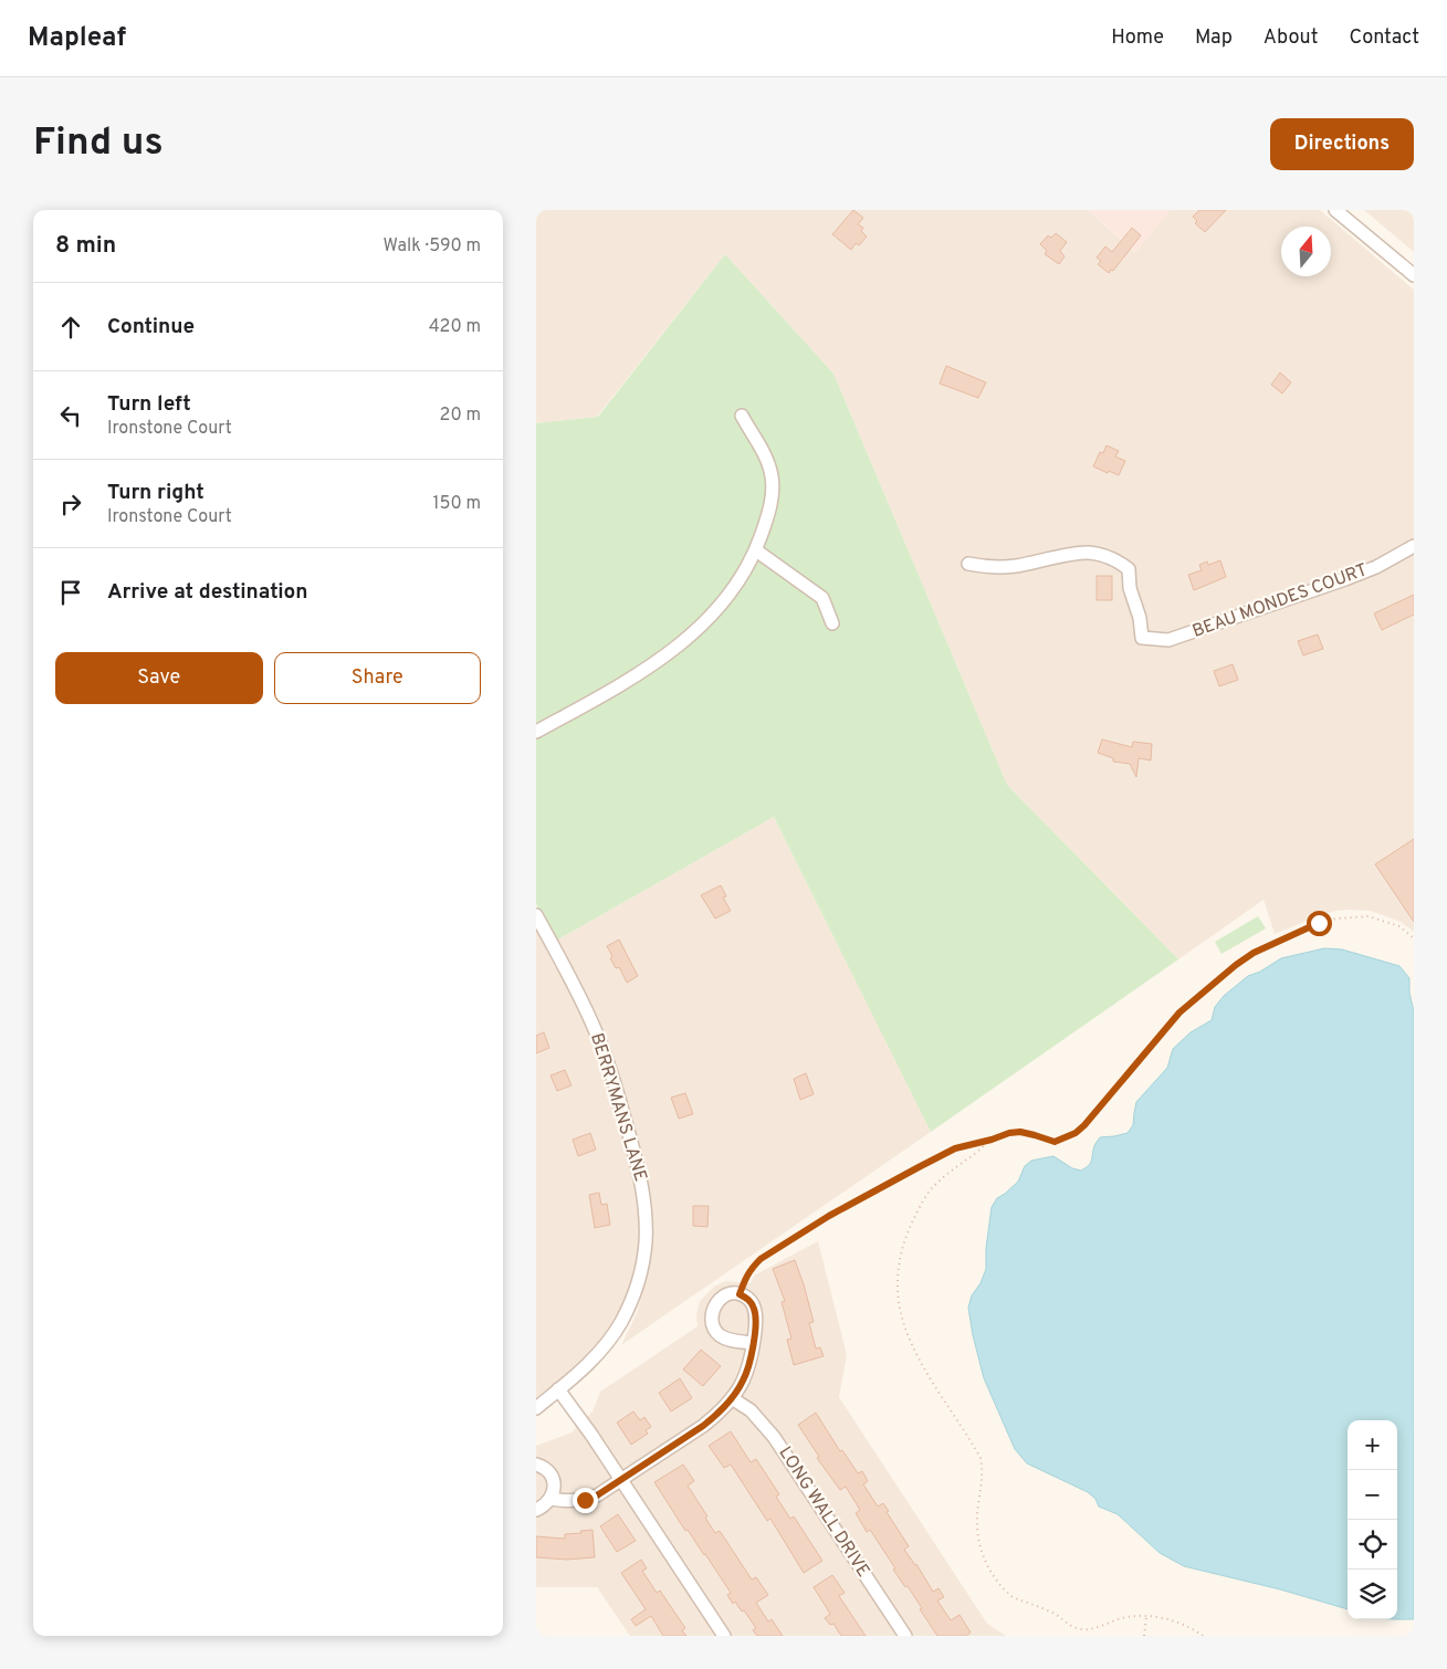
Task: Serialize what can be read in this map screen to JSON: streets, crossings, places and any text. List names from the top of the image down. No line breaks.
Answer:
{"streets":{"street":["BEAU MONDES COURT","BERRYMANS LANE","LONG WALL DRIVE"]},"north":"top","page":{"header":"Mapleaf","nav":["Home","Map","About","Contact"],"buttons":["Directions",["Save","Share"]],"title":"Find us","heading":["8 min","Walk · 590 m"],"list":[["Continue","420 m"],["Turn left","Ironstone Court","20 m"],["Turn right","Ironstone Court","150 m"],"Arrive at destination"],"map_buttons":["+","−"]}}
